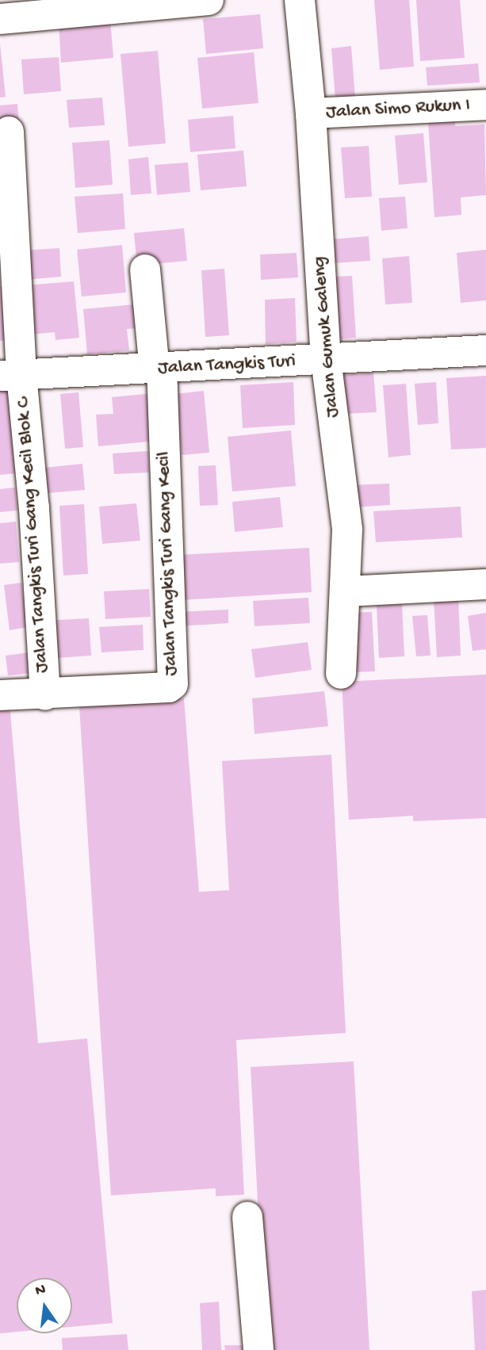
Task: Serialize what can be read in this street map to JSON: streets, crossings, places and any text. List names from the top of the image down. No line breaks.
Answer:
{"streets":{"street":["Jalan Simo Rukun I","Jalan Gumuk Galeng","Jalan Tangkis Turi","Jalan Tangkis Turi Gang Kecil Blok C","Jalan Tangkis Turi Gang Kecil"]},"crossings":[["Jalan Simo Rukun I","Jalan Gumuk Galeng"],["Jalan Gumuk Galeng","Jalan Tangkis Turi"],["Jalan Tangkis Turi","Jalan Tangkis Turi Gang Kecil Blok C"],["Jalan Tangkis Turi","Jalan Tangkis Turi Gang Kecil"],["Jalan Tangkis Turi Gang Kecil Blok C","Jalan Tangkis Turi Gang Kecil"]],"north":"top"}
